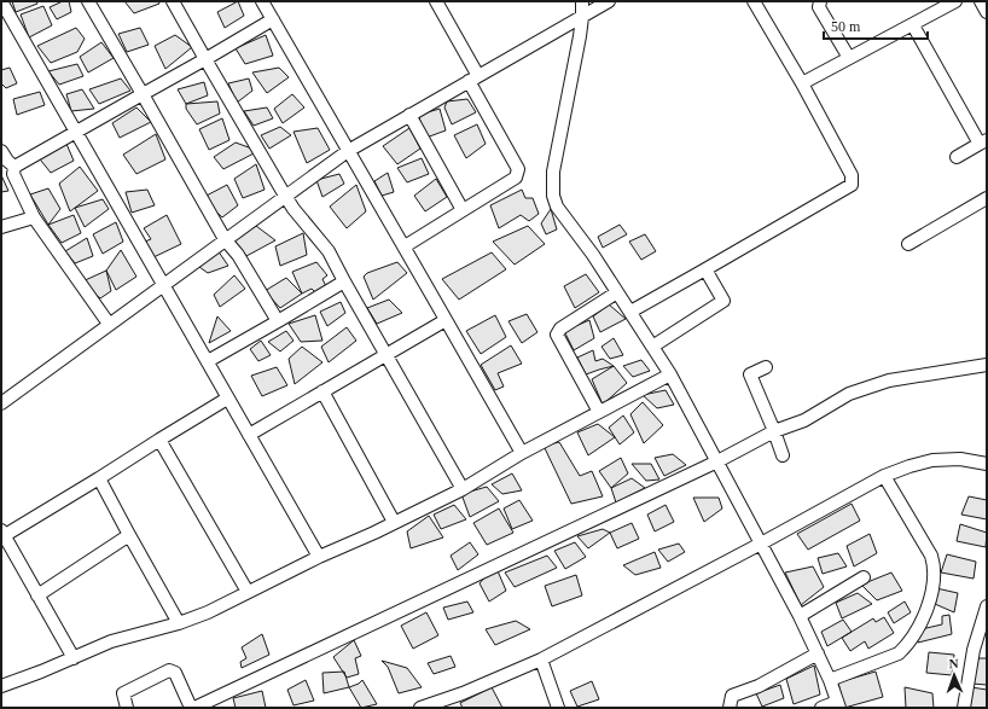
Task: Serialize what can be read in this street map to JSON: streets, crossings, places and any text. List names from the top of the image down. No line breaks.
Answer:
{"scale_bar":"50 m","north":"top"}
